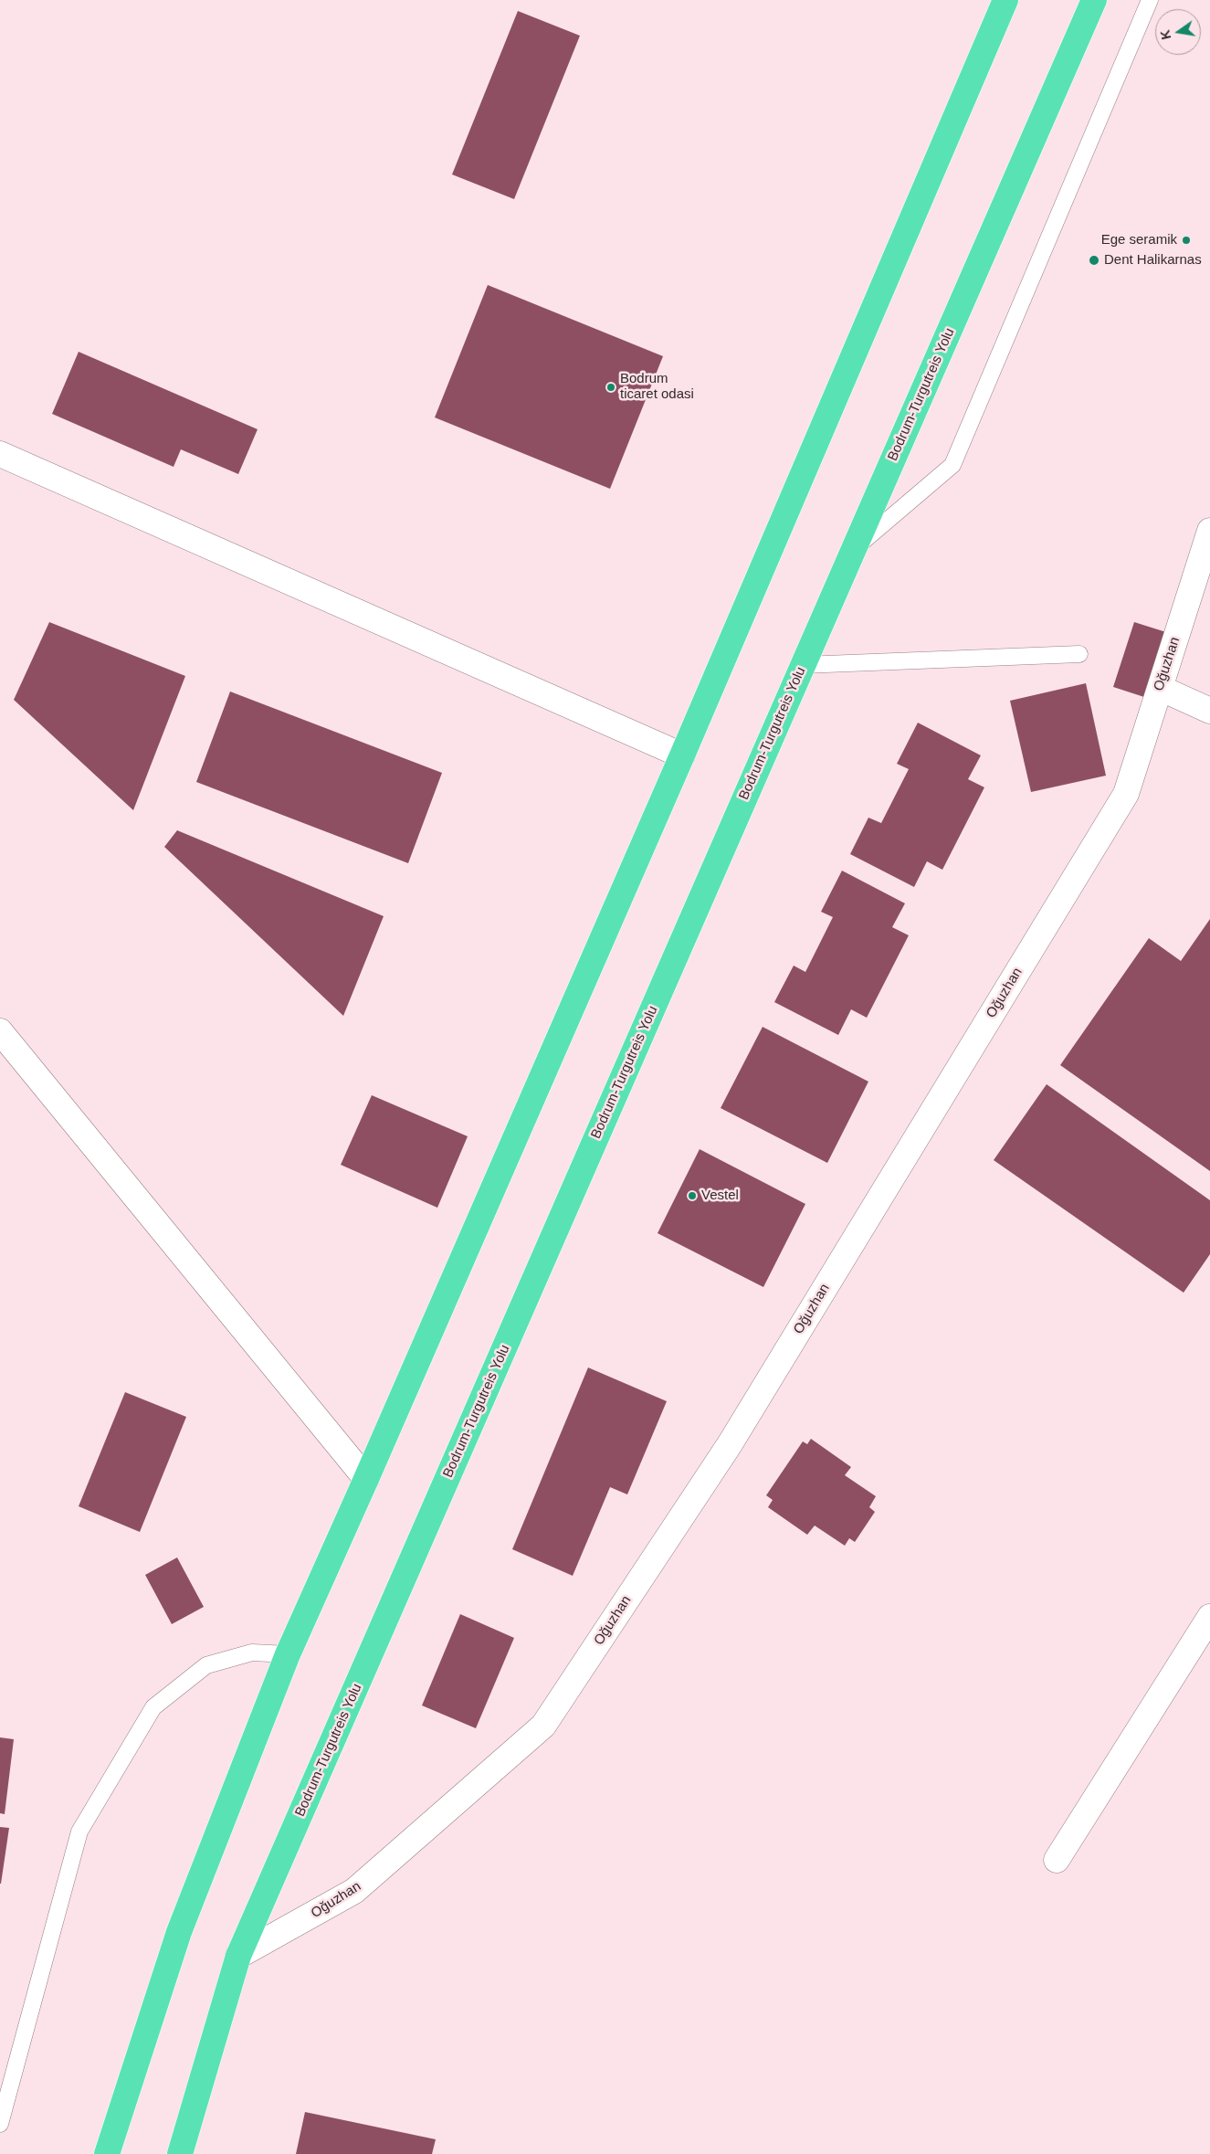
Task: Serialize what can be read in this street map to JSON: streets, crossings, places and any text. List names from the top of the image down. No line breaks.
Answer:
{"streets":{"highway":["Bodrum-Turgutreis Yolu"],"street":["Oğuzhan"]},"crossings":[["Bodrum-Turgutreis Yolu","Oğuzhan"]],"places":["Ege seramik","Dent Halikarnas","Bodrum ticaret odasi","Vestel"],"north":"left"}
